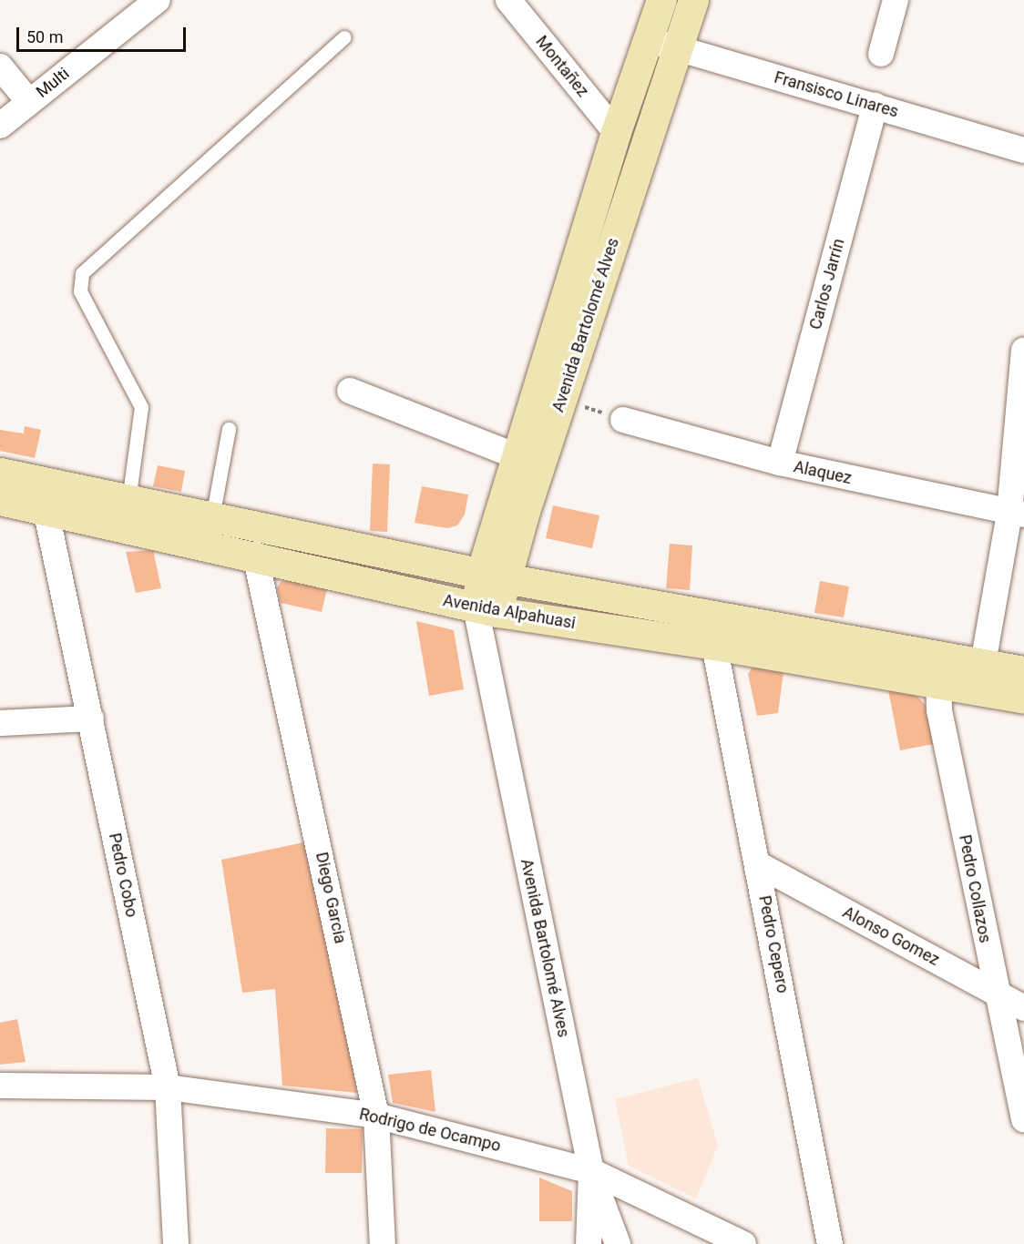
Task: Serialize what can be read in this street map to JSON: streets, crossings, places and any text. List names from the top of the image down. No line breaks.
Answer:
{"streets":{"main road":["Avenida Bartolomé Alves","Avenida Alpahuasi"],"street":["Montañez","Multi","Fransisco Linares","Carlos Jarrín","Alaquez","Pedro Cobo","Pedro Collazos","Diego Garcia","Alonso Gomez","Pedro Cepero","Rodrigo de Ocampo"]},"crossings":[["Montañez","Avenida Bartolomé Alves"],["Fransisco Linares","Carlos Jarrín"],["Fransisco Linares","Avenida Bartolomé Alves"],["Carlos Jarrín","Alaquez"],["Avenida Bartolomé Alves","Avenida Alpahuasi"],["Avenida Bartolomé Alves","Rodrigo de Ocampo"],["Avenida Alpahuasi","Pedro Cobo"],["Avenida Alpahuasi","Pedro Collazos"],["Avenida Alpahuasi","Diego Garcia"],["Avenida Alpahuasi","Pedro Cepero"],["Pedro Cobo","Rodrigo de Ocampo"],["Pedro Collazos","Alonso Gomez"],["Diego Garcia","Rodrigo de Ocampo"],["Alonso Gomez","Pedro Cepero"]],"scale_bar":"50 m"}
